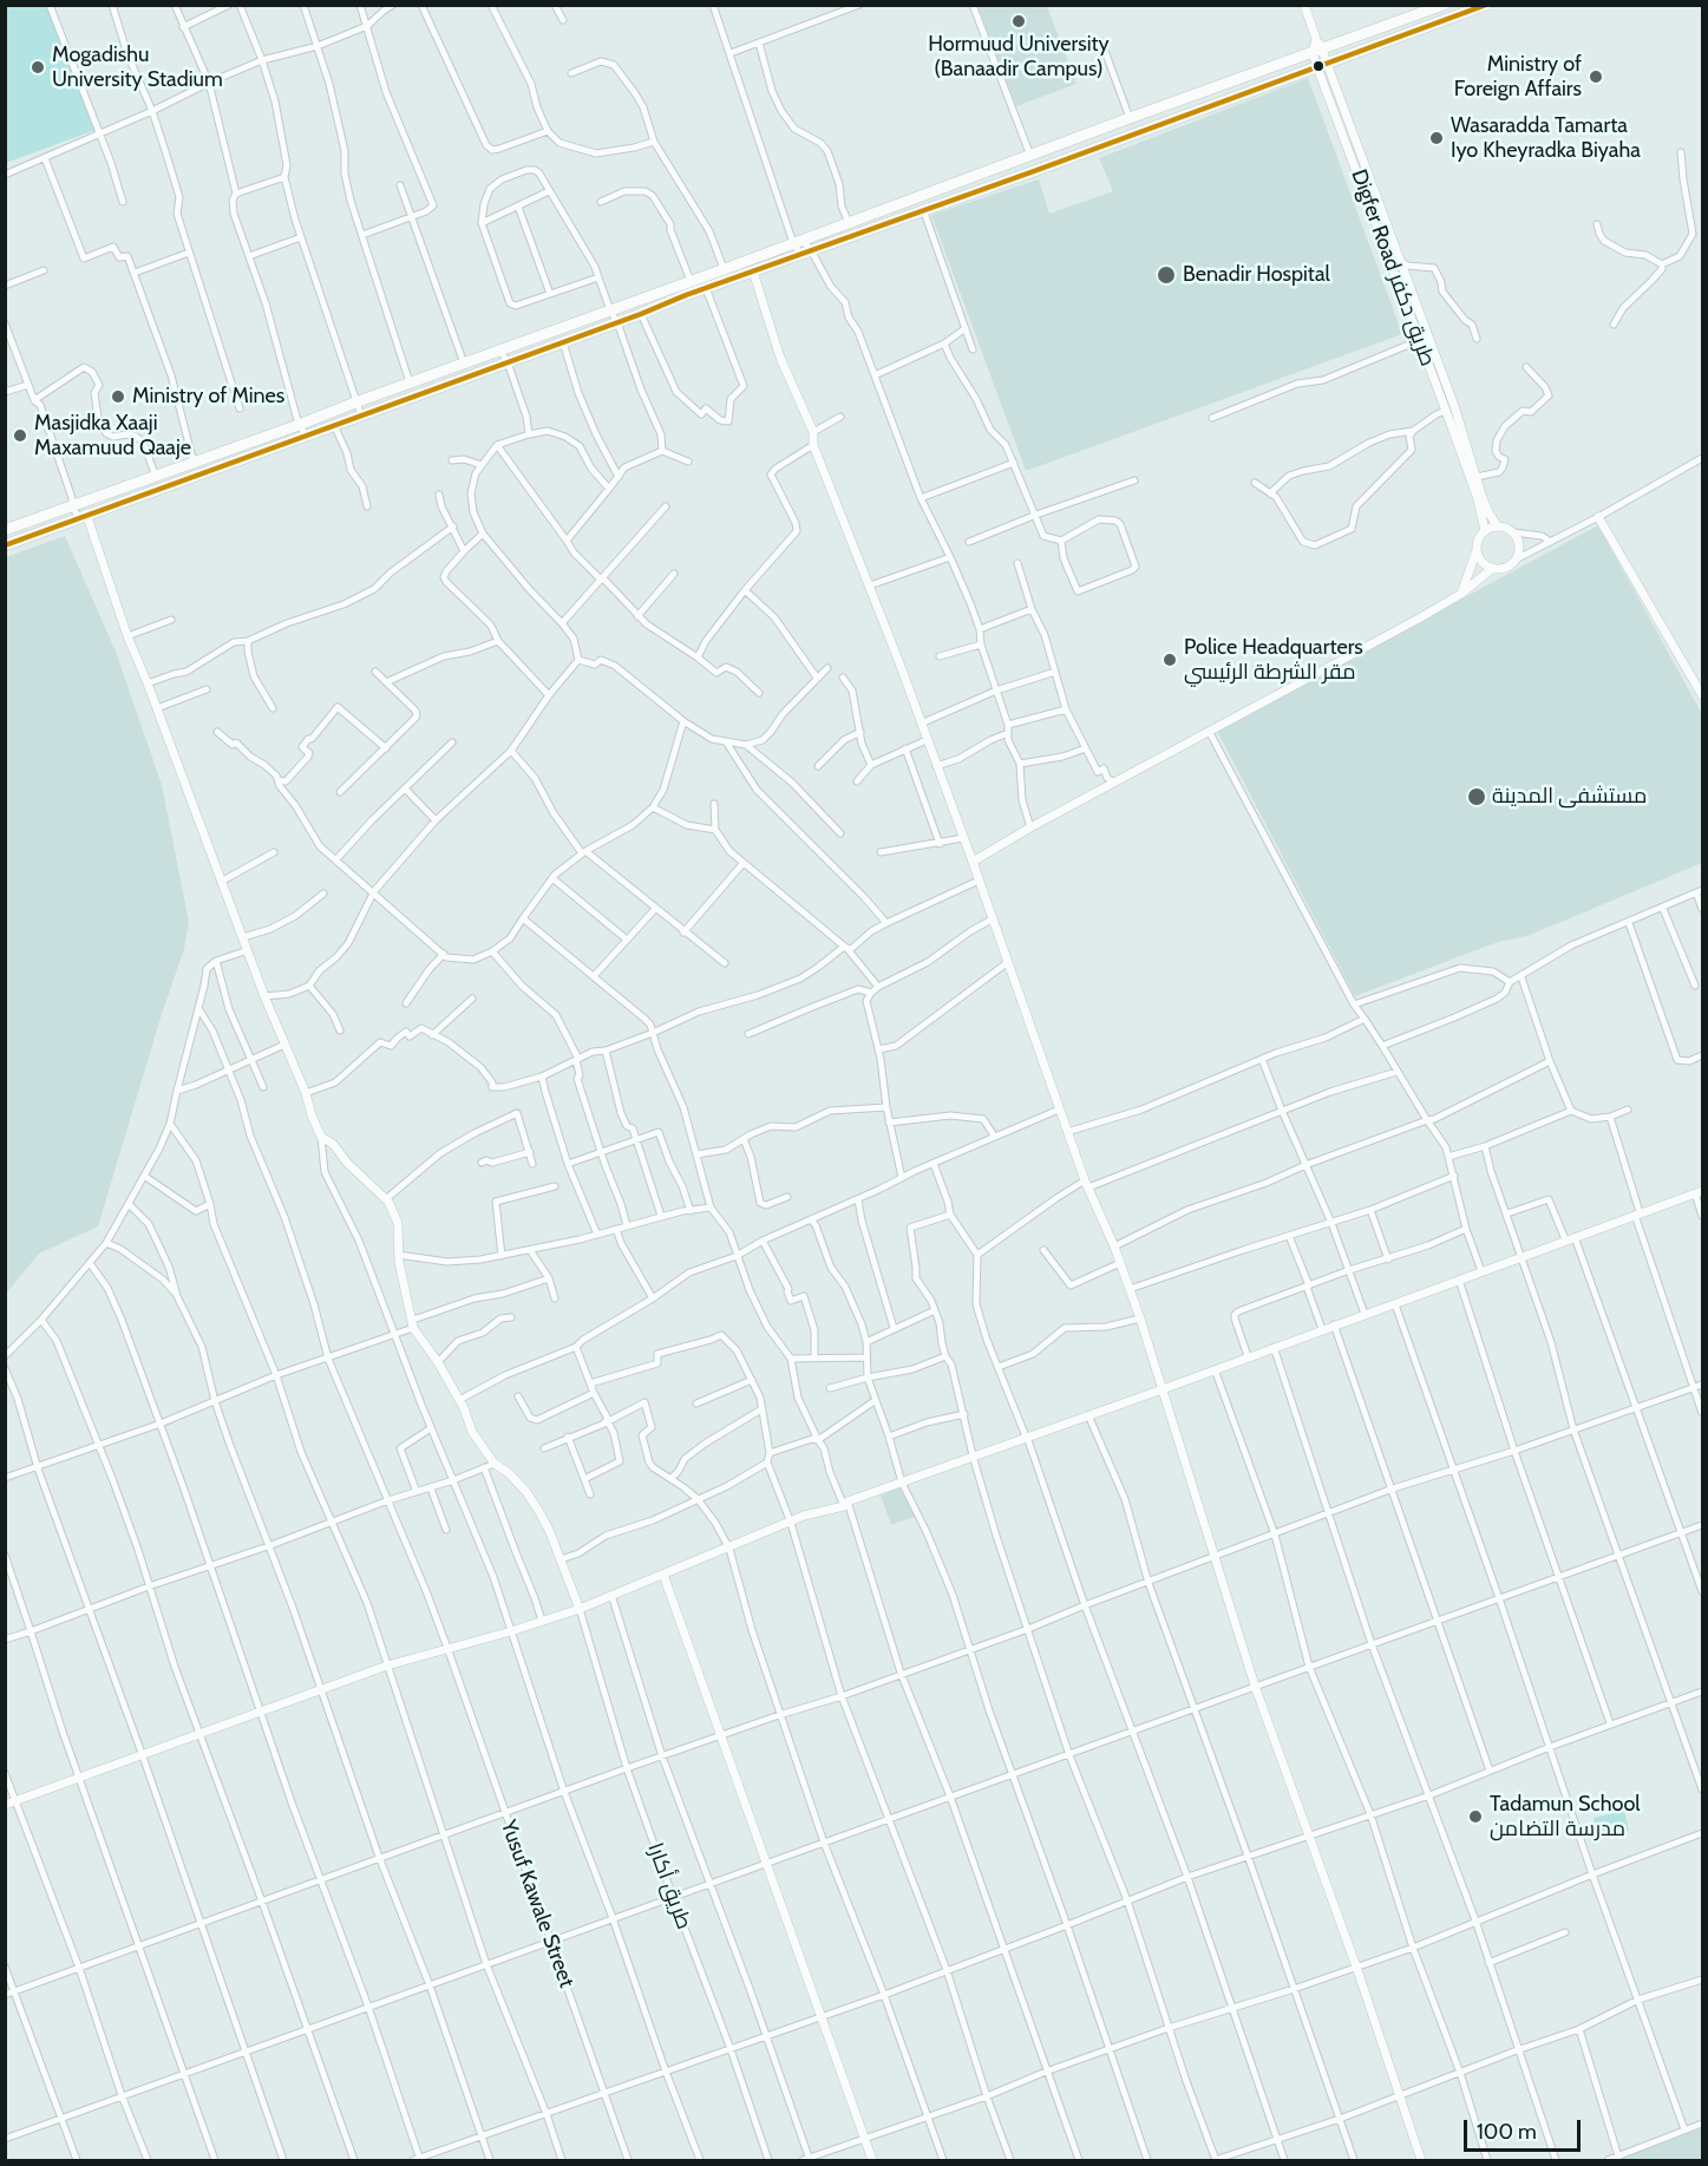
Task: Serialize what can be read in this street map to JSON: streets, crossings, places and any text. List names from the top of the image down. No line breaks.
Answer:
{"streets":{"street":["Digfer Road طريق دكفر","طريق أكارا","Yusuf Kawale Street"]},"places":["Hormuud University (Banaadir Campus)","Mogadishu University Stadium","Ministry of Foreign Affairs","Wasaradda Tamarta Iyo Kheyradka Biyaha","Benadir Hospital","Ministry of Mines","Masjidka Xaaji Maxamuud Qaaje","Police Headquarters مقر الشرطة الرئيسي","مستشفى المدينة","Tadamun School مدرسة التضامن"],"scale_bar":"100 m"}
